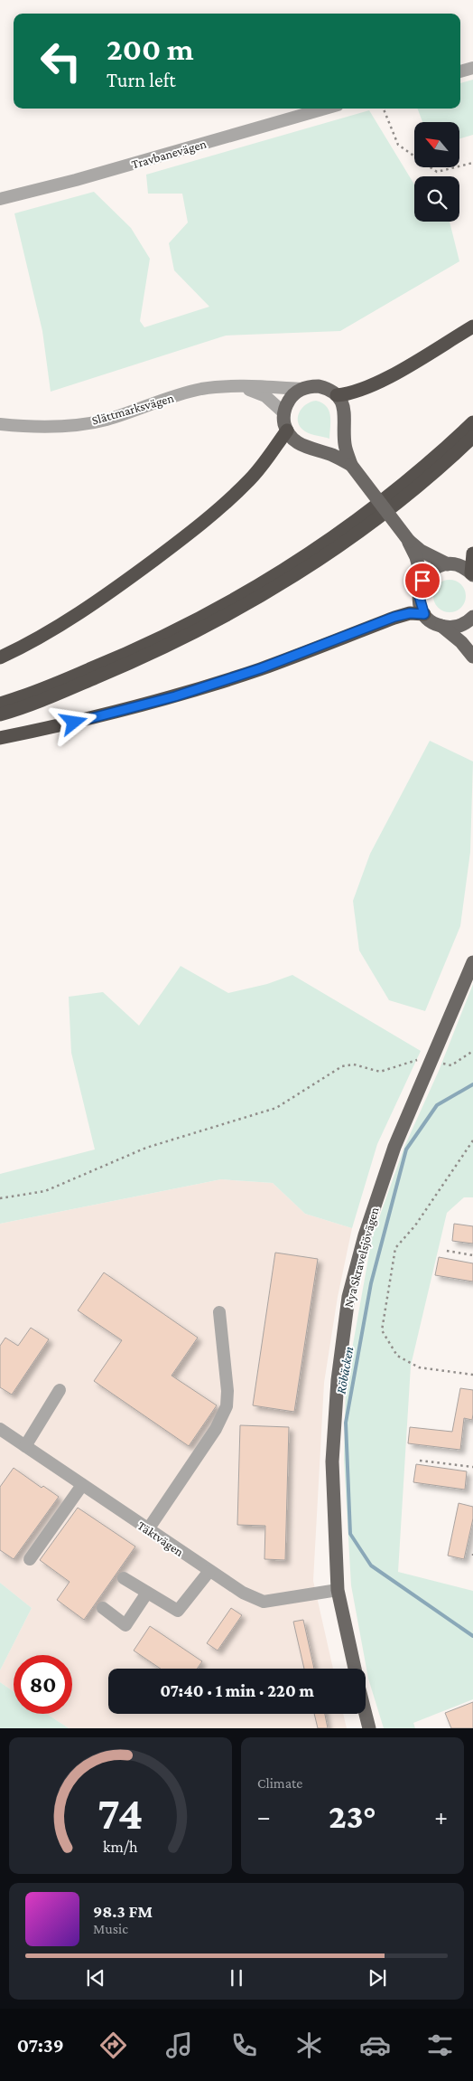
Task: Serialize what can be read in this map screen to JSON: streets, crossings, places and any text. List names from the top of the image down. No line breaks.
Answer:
{"streets":{"main road":["Nya Skravelsjövägen"],"street":["Travbanevägen","Slättmarksvägen","Täktvägen"]},"crossings":[["Nya Skravelsjövägen","Täktvägen"]],"water":["Röbäcken"],"north":"top left","page":{"turn":["200 m","Turn left"],"limit":"80","trip":"07:40 · 1 min · 220 m","tile":"Climate","heat":["−","23°","+"],"song":["98.3 FM","Music"],"tabs":"07:39","gauge":["74","km/h"]}}
